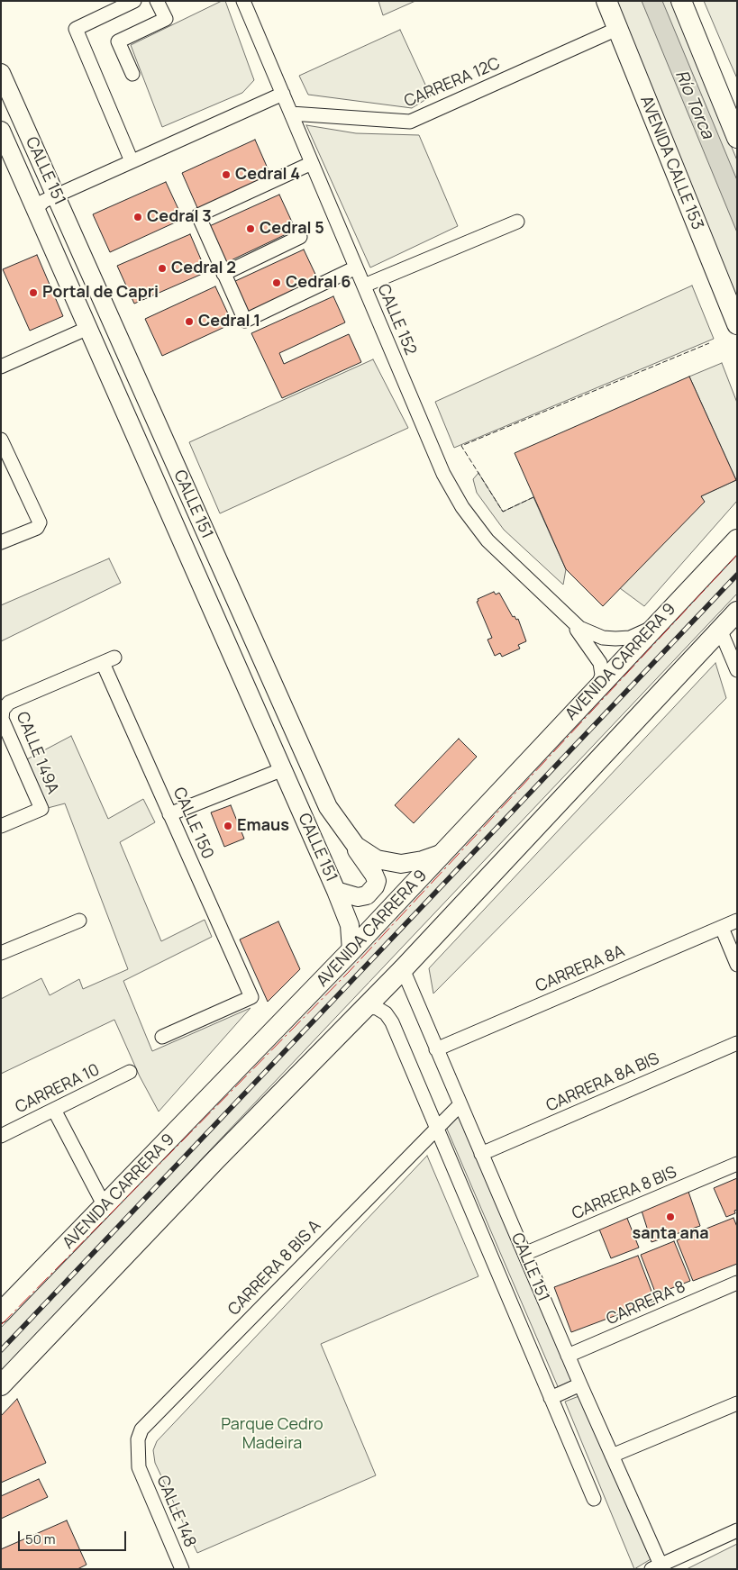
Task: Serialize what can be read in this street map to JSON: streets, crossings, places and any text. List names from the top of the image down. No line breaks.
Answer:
{"streets":{"main road":["AVENIDA CALLE 153","AVENIDA CARRERA 9"],"street":["CARRERA 12C","CALLE 151","CALLE 152","CALLE 149A","CALLE 150","CARRERA 8A","CARRERA 8A BIS","CARRERA 10","CARRERA 8 BIS","CARRERA 8 BIS A","CARRERA 8","CALLE 148"]},"crossings":[["CARRERA 12C","AVENIDA CALLE 153"],["CARRERA 12C","CALLE 152"],["CALLE 151","AVENIDA CARRERA 9"],["CALLE 151","CARRERA 8A"],["CALLE 151","CARRERA 8A BIS"],["CALLE 151","CARRERA 8 BIS"],["CALLE 151","CARRERA 8 BIS A"],["CALLE 151","CARRERA 8"],["CALLE 152","AVENIDA CARRERA 9"],["CALLE 149A","CALLE 150"],["CARRERA 8 BIS A","CALLE 148"]],"water":["Río Torca"],"parks":["Parque Cedro Madeira"],"places":["Cedral 4","Cedral 3","Cedral 5","Cedral 2","Cedral 6","Portal de Capri","Cedral 1","Emaus","santa ana"],"scale_bar":"50 m"}
